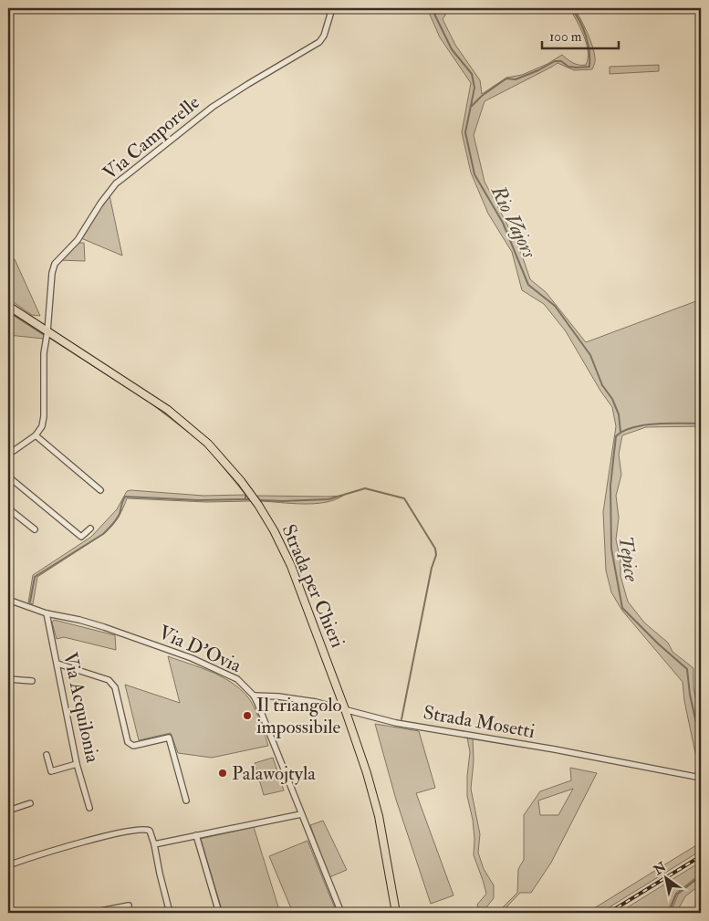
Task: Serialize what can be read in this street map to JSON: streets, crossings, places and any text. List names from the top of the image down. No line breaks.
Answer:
{"streets":{"main road":["Strada per Chieri"],"street":["Via Camporelle","Via D'Ovia","Via Acquilonia","Strada Mosetti"]},"crossings":[["Via Camporelle","Strada per Chieri"],["Strada per Chieri","Strada Mosetti"],["Via D'Ovia","Via Acquilonia"],["Via D'Ovia","Strada Mosetti"]],"water":["Rio Vajors","Tepice"],"places":["Il triangolo impossibile","Palawojtyla"],"scale_bar":"100 m","north":"top left"}
